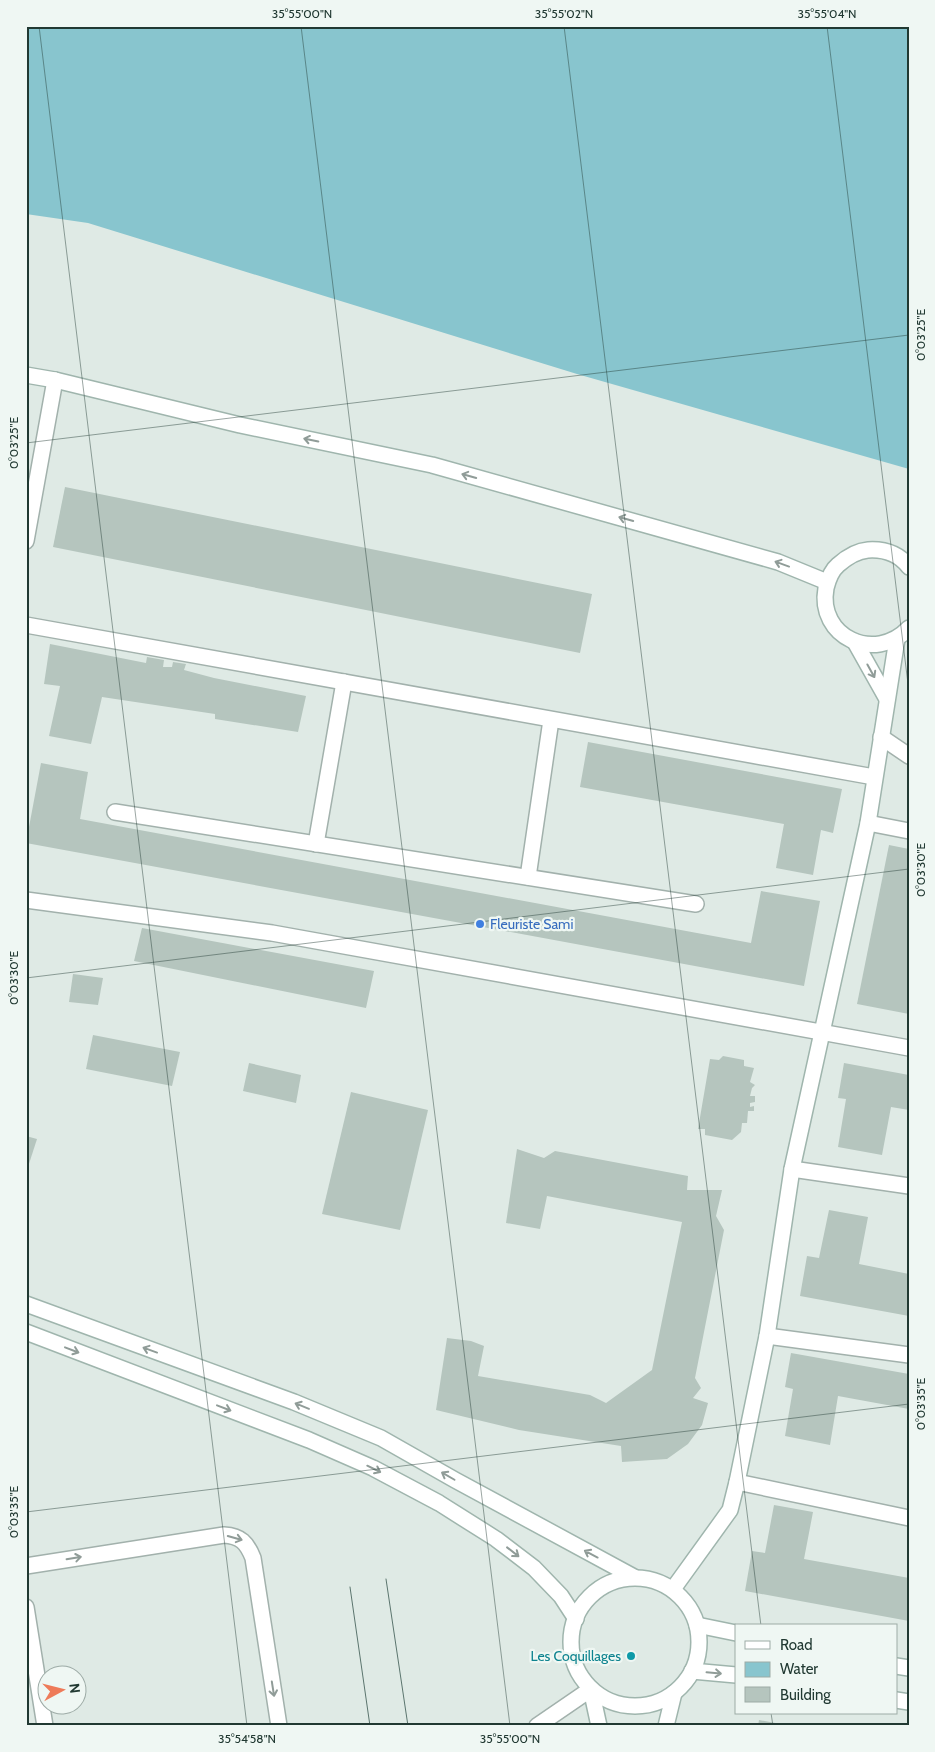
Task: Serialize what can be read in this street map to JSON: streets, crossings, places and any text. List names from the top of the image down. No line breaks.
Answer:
{"places":["Fleuriste Sami","Les Coquillages"],"legend":["Road","Water","Building"],"north":"right","coordinates":["35°55'00\"N","35°55'02\"N","35°55'04\"N","0°03'25\"E","0°03'30\"E","0°03'35\"E","35°54'58\"N"]}
